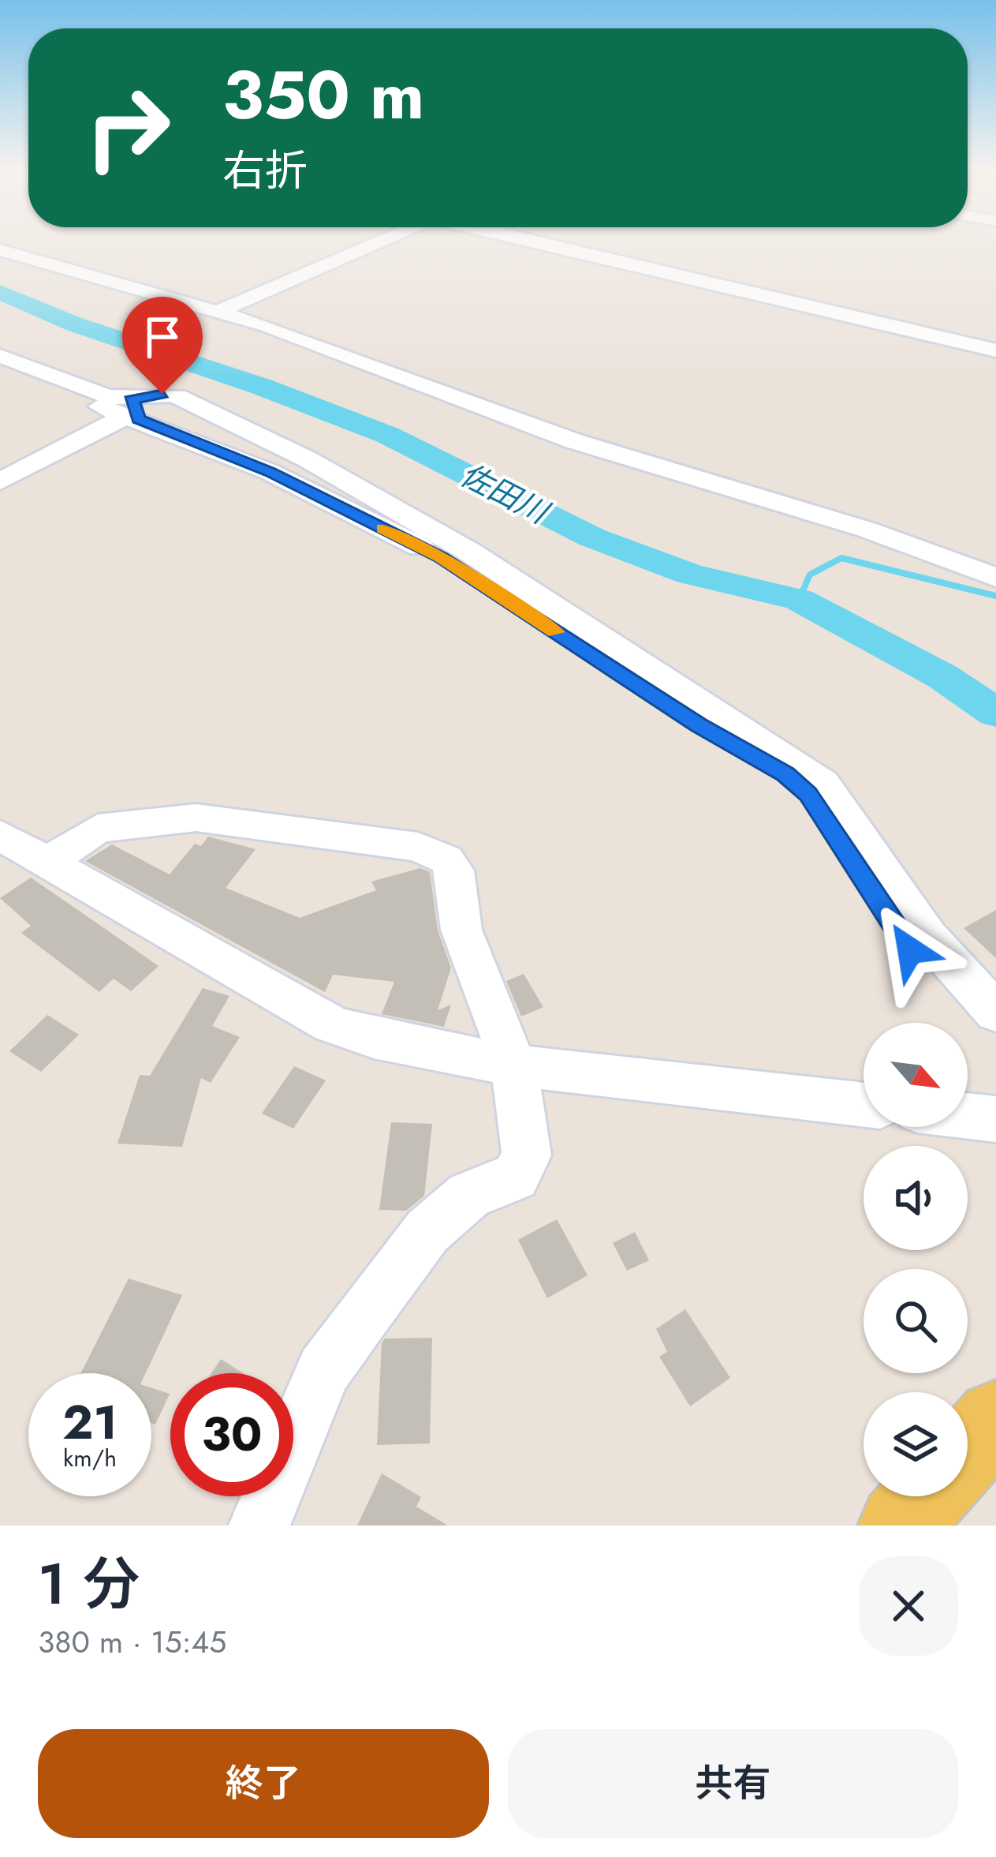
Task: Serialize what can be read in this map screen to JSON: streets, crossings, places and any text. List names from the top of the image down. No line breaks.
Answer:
{"water":["佐田川"],"north":"bottom right","page":{"turn":["350 m","右折"],"speed":"21 km/h","limit":"30","heading":["1 分","380 m · 15:45"],"buttons":["終了","共有"]}}
